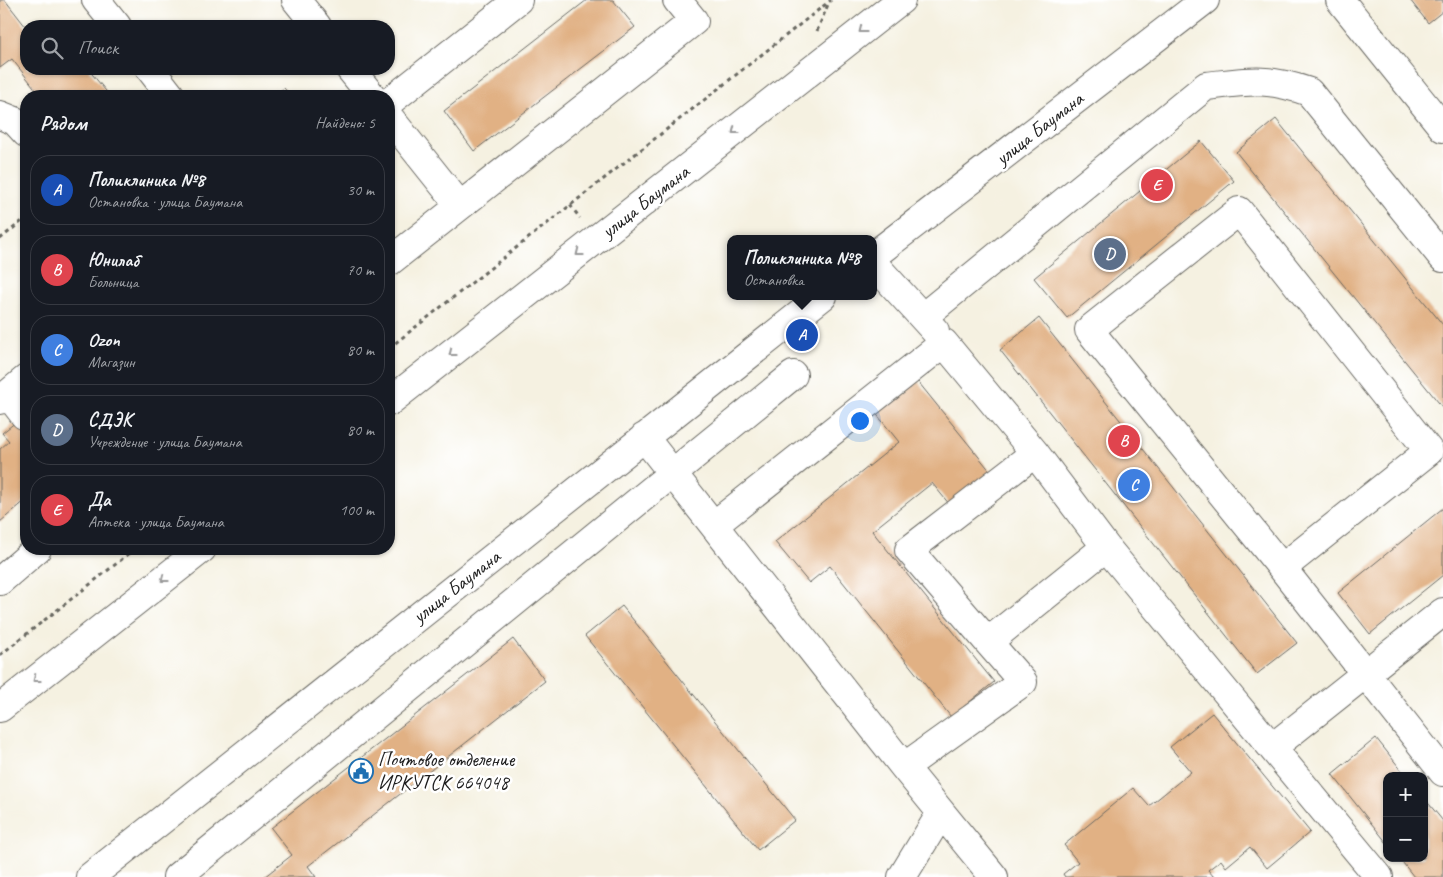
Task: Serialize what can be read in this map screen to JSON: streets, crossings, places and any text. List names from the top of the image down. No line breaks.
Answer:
{"streets":{"street":["улица Баумана"]},"places":{"public building":["Почтовое отделение ИРКУТСК 664048"]},"page":{"search":"Поиск","heading":["Рядом","Найдено: 5"],"list":[{"mark":"A","name":"Поликлиника №8","note":"Остановка · улица Баумана","value":"30 m"},{"mark":"B","name":"Юнилаб","note":"Больница","value":"70 m"},{"mark":"C","name":"Ozon","note":"Магазин","value":"80 m"},{"mark":"D","name":"СДЭК","note":"Учреждение · улица Баумана","value":"80 m"},{"mark":"E","name":"Да","note":"Аптека · улица Баумана","value":"100 m"}],"pins":["E","D","A","B","C"],"popup":["Поликлиника №8","Остановка"],"map_buttons":["+","−"]}}
